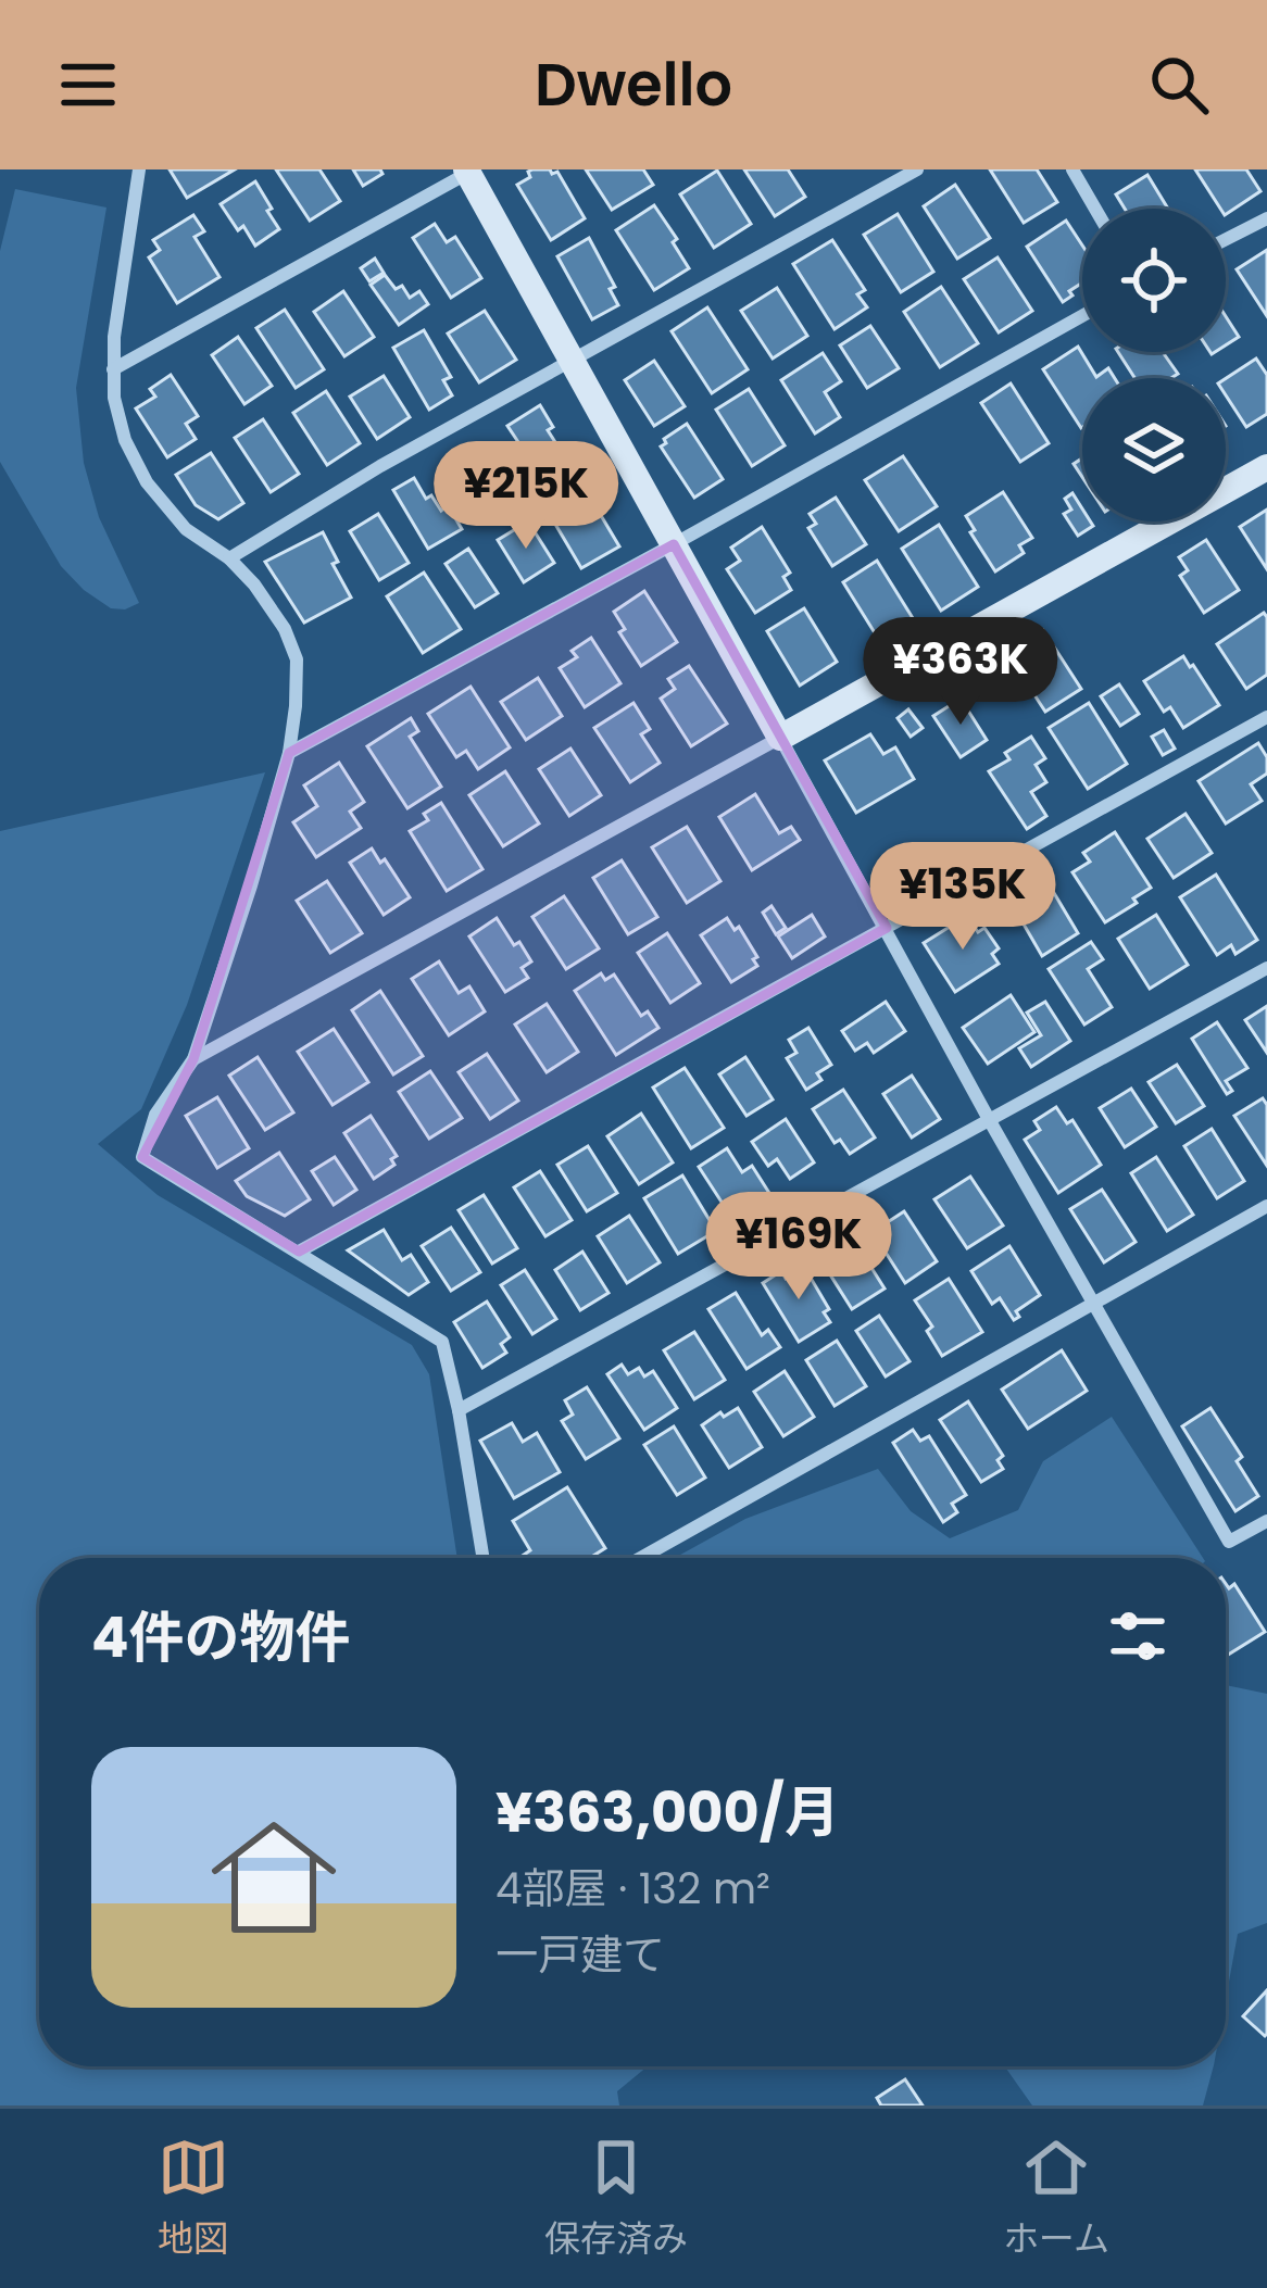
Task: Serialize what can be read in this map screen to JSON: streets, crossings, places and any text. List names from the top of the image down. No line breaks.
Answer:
{"page":{"header":"Dwello","price":["¥215K","¥363K","¥135K","¥169K"],"heading":"4件の物件","list":[{"name":"¥363,000/月","note":"4部屋 · 132 m² · 一戸建て"}],"tabs":["地図","保存済み","ホーム"]}}
